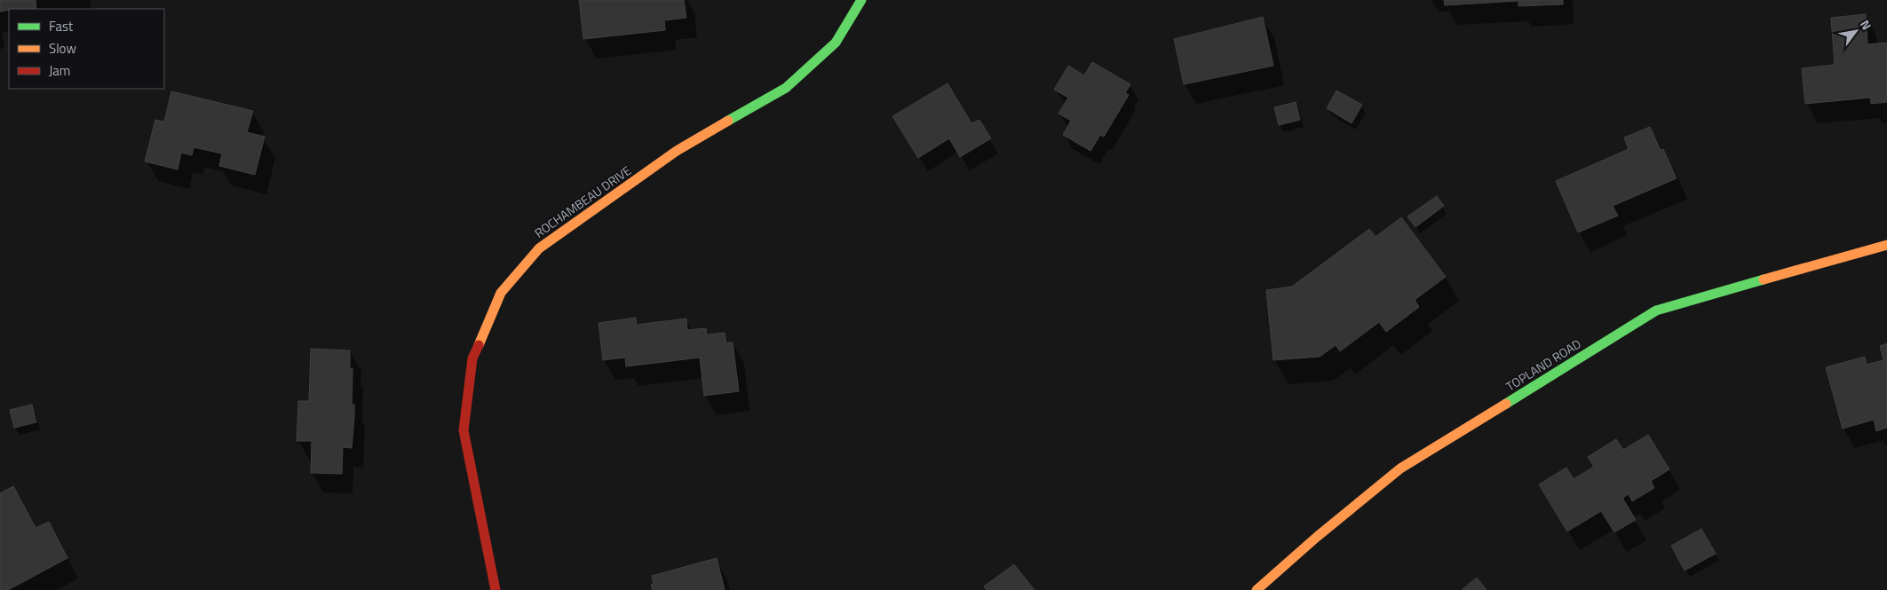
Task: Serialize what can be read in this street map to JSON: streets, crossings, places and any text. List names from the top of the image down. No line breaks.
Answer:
{"streets":{"street":["ROCHAMBEAU DRIVE","TOPLAND ROAD"]},"legend":["Fast","Slow","Jam"],"north":"top right"}
